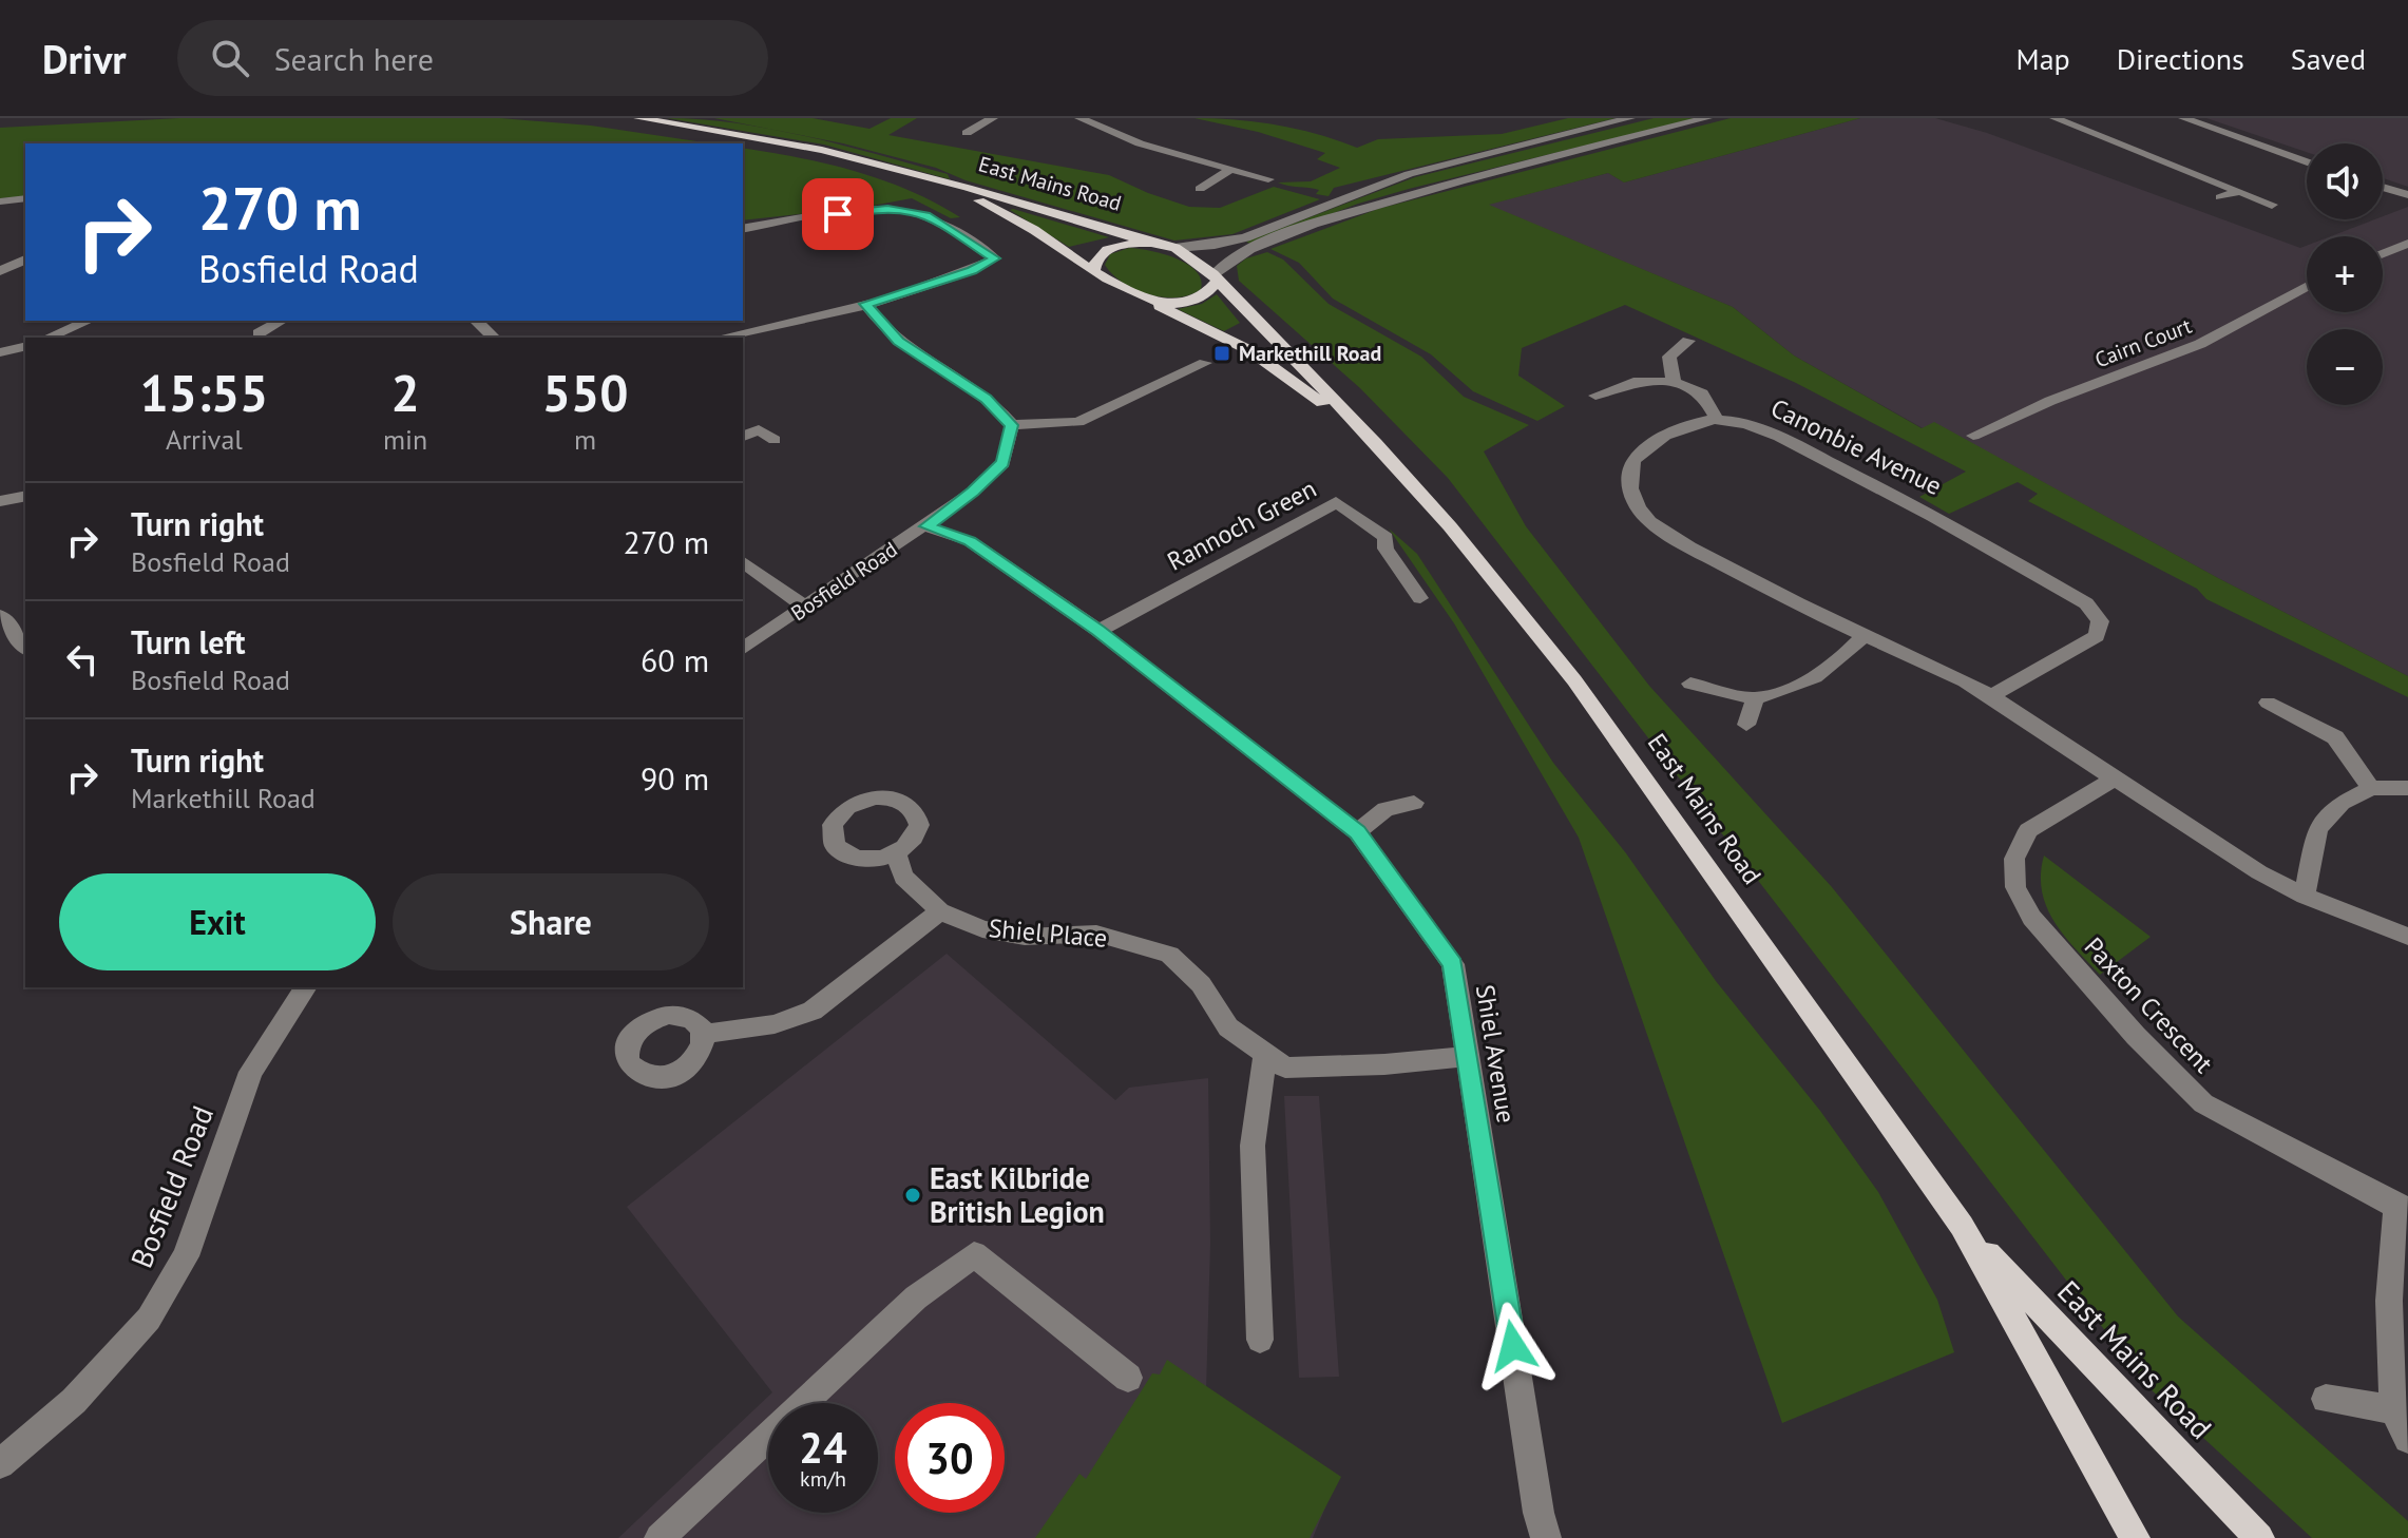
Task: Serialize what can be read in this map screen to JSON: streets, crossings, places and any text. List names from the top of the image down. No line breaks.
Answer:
{"streets":{"main road":["East Mains Road"],"street":["Cairn Court","Canonbie Avenue","Rannoch Green","Bosfield Road","Shiel Place","Paxton Crescent","Shiel Avenue"]},"crossings":[["Rannoch Green","Shiel Avenue"],["Bosfield Road","Shiel Avenue"],["Shiel Place","Shiel Avenue"]],"places":{"transit":["Markethill Road"],"other":["East Kilbride British Legion"]},"page":{"header":"Drivr","search":"Search here","nav":["Map","Directions","Saved"],"map_buttons":["+","−"],"turn":["270 m","Bosfield Road"],"eta":["15:55","Arrival","2","min","550","m"],"list":[{"name":"Turn right","note":"Bosfield Road","value":"270 m"},{"name":"Turn left","note":"Bosfield Road","value":"60 m"},{"name":"Turn right","note":"Markethill Road","value":"90 m"}],"buttons":["Exit","Share"],"speed":"24 km/h","limit":"30"}}
